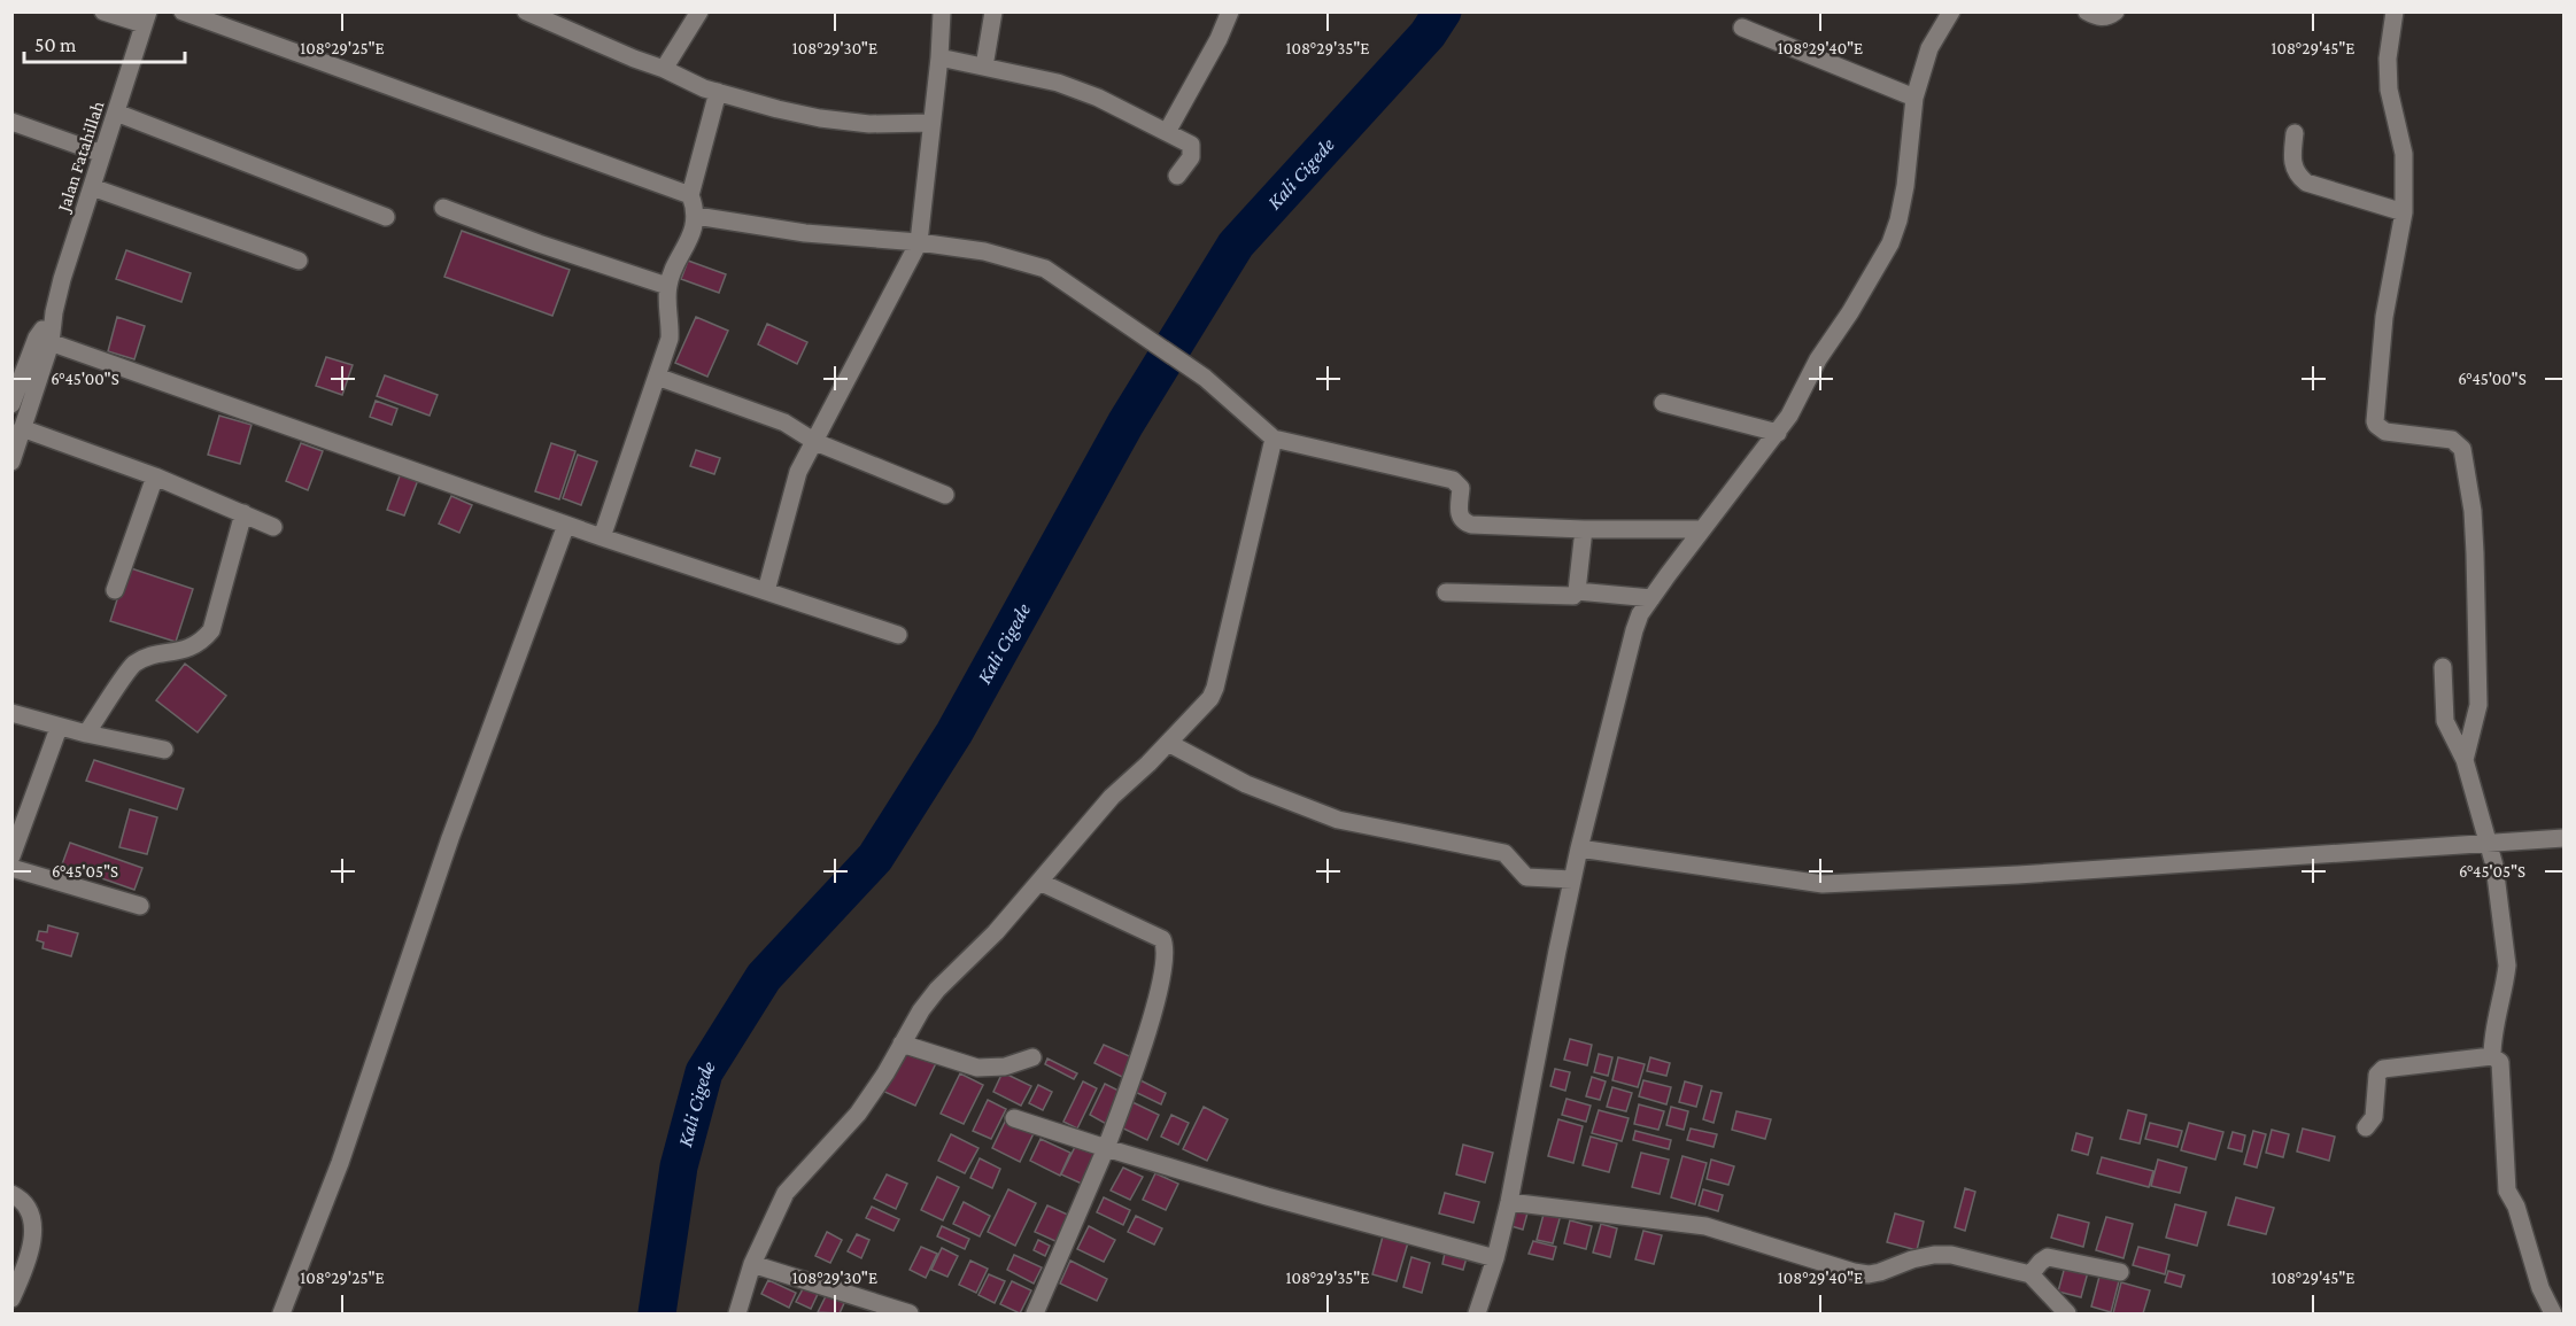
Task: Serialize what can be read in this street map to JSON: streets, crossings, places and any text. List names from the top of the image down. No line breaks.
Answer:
{"streets":{"street":["Jalan Fatahillah"]},"water":["Kali Cigede"],"scale_bar":"50 m","coordinates":["108°29'25\"E","108°29'30\"E","108°29'35\"E","108°29'40\"E","108°29'45\"E","6°45'00\"S","6°45'05\"S"]}
